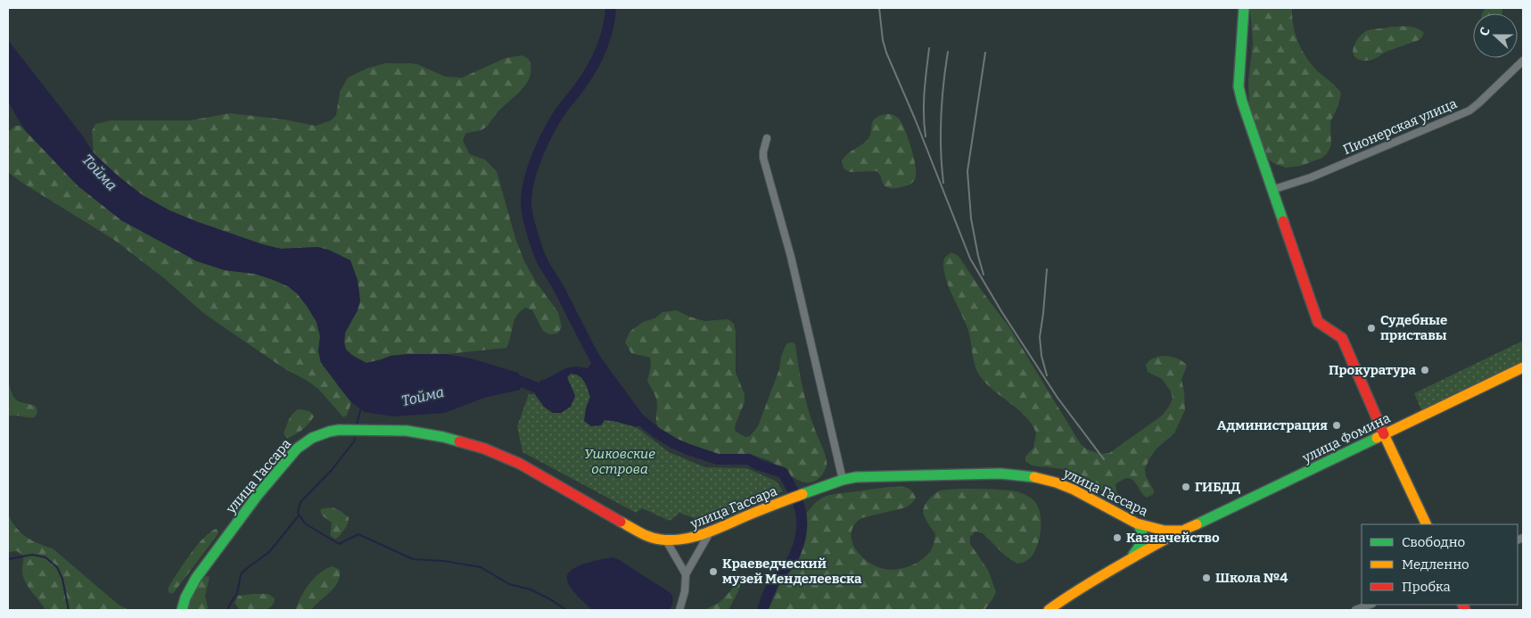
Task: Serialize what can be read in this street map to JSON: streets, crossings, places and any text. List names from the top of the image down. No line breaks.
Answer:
{"streets":{"main road":["улица Фомина","улица Гассара"],"street":["Пионерская улица"]},"crossings":[["улица Фомина","улица Гассара"]],"water":["Тойма"],"parks":["Ушковские острова"],"places":["Судебные приставы","Прокуратура","Администрация","ГИБДД","Казначейство","Краеведческий музей Менделеевска","Школа №4"],"legend":["Свободно","Медленно","Пробка"],"north":"left"}
